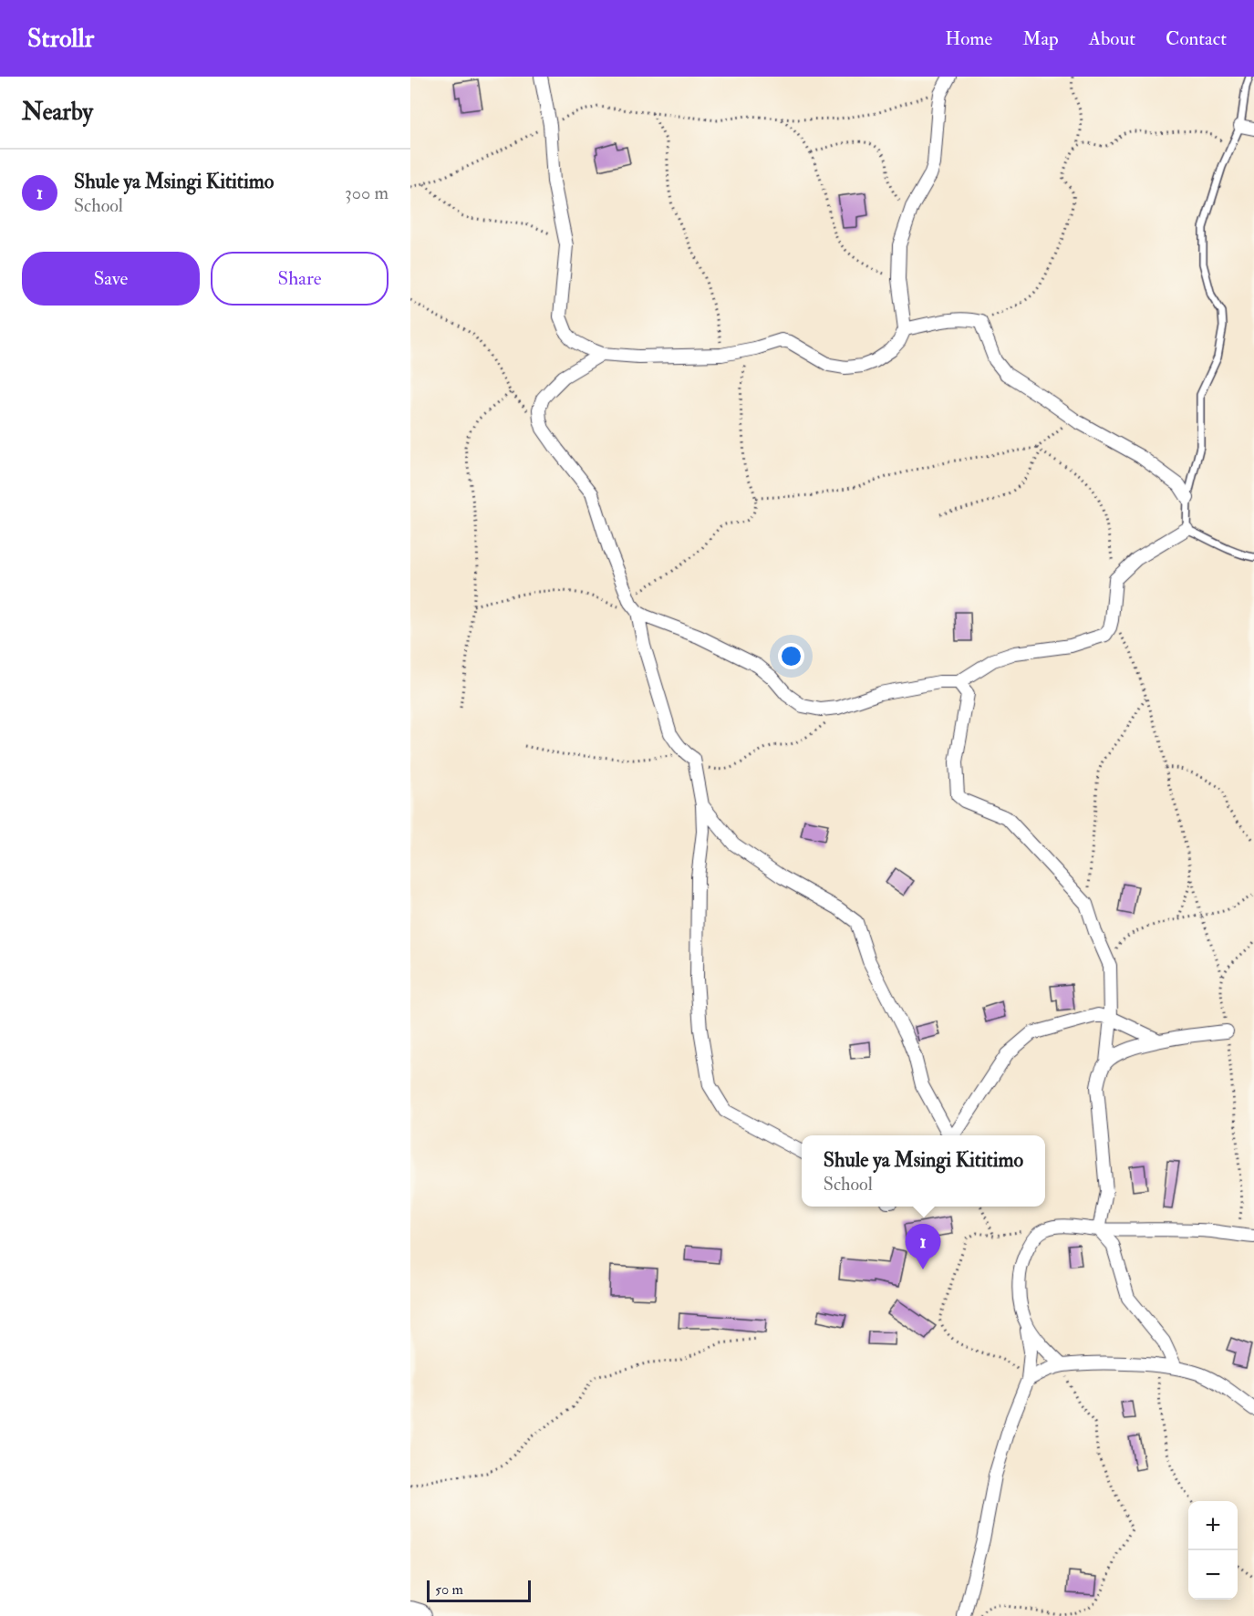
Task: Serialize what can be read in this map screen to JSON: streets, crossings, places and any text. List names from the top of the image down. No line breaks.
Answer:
{"scale_bar":"50 m","page":{"header":"Strollr","nav":["Home","Map","About","Contact"],"heading":"Nearby","list":[{"mark":"1","name":"Shule ya Msingi Kititimo","note":"School","value":"300 m"}],"buttons":["Save","Share"],"popup":["Shule ya Msingi Kititimo","School"],"pins":"1","map_buttons":["+","−"],"scale":"50 m"}}
